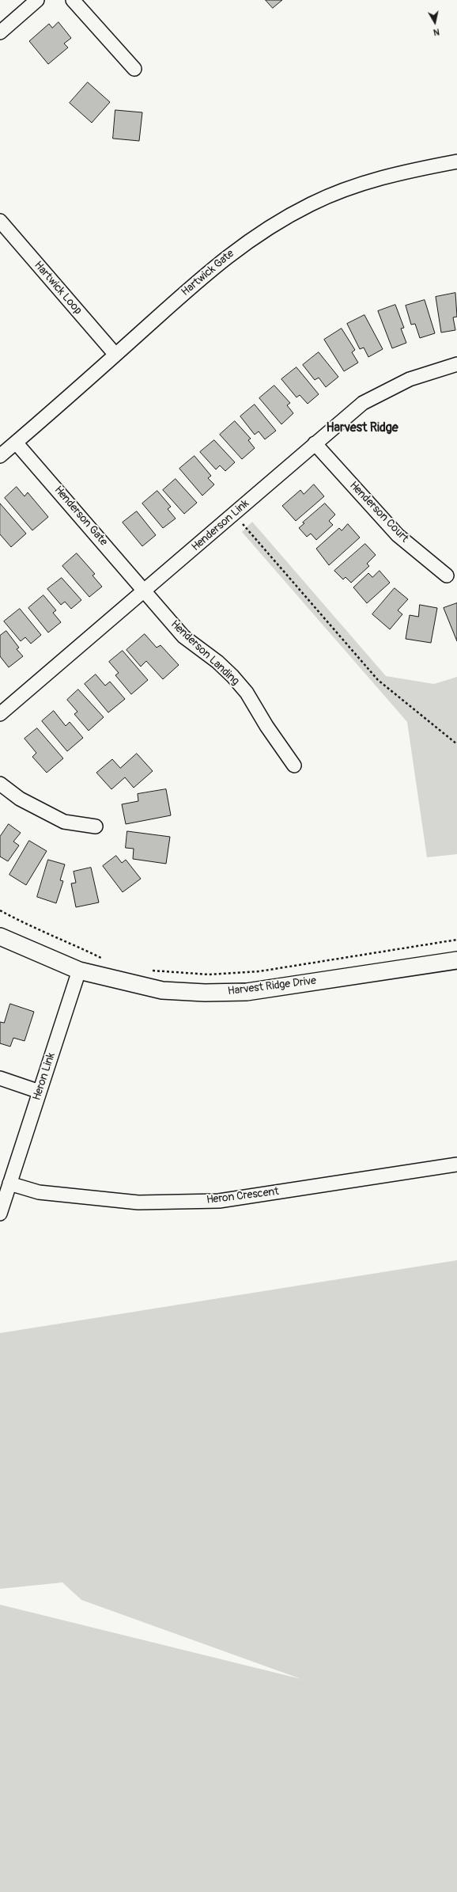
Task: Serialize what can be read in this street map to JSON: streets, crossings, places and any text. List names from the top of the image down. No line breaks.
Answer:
{"streets":{"street":["Hartwick Gate","Hartwick Loop","Henderson Court","Henderson Gate","Henderson Link","Henderson Landing","Harvest Ridge Drive","Heron Link","Heron Crescent"]},"crossings":[["Hartwick Gate","Hartwick Loop"],["Hartwick Gate","Henderson Gate"],["Henderson Court","Henderson Link"],["Henderson Gate","Henderson Link"],["Henderson Gate","Henderson Landing"],["Henderson Link","Henderson Landing"],["Harvest Ridge Drive","Heron Link"],["Heron Link","Heron Crescent"]],"districts":["Harvest Ridge"],"north":"bottom"}
